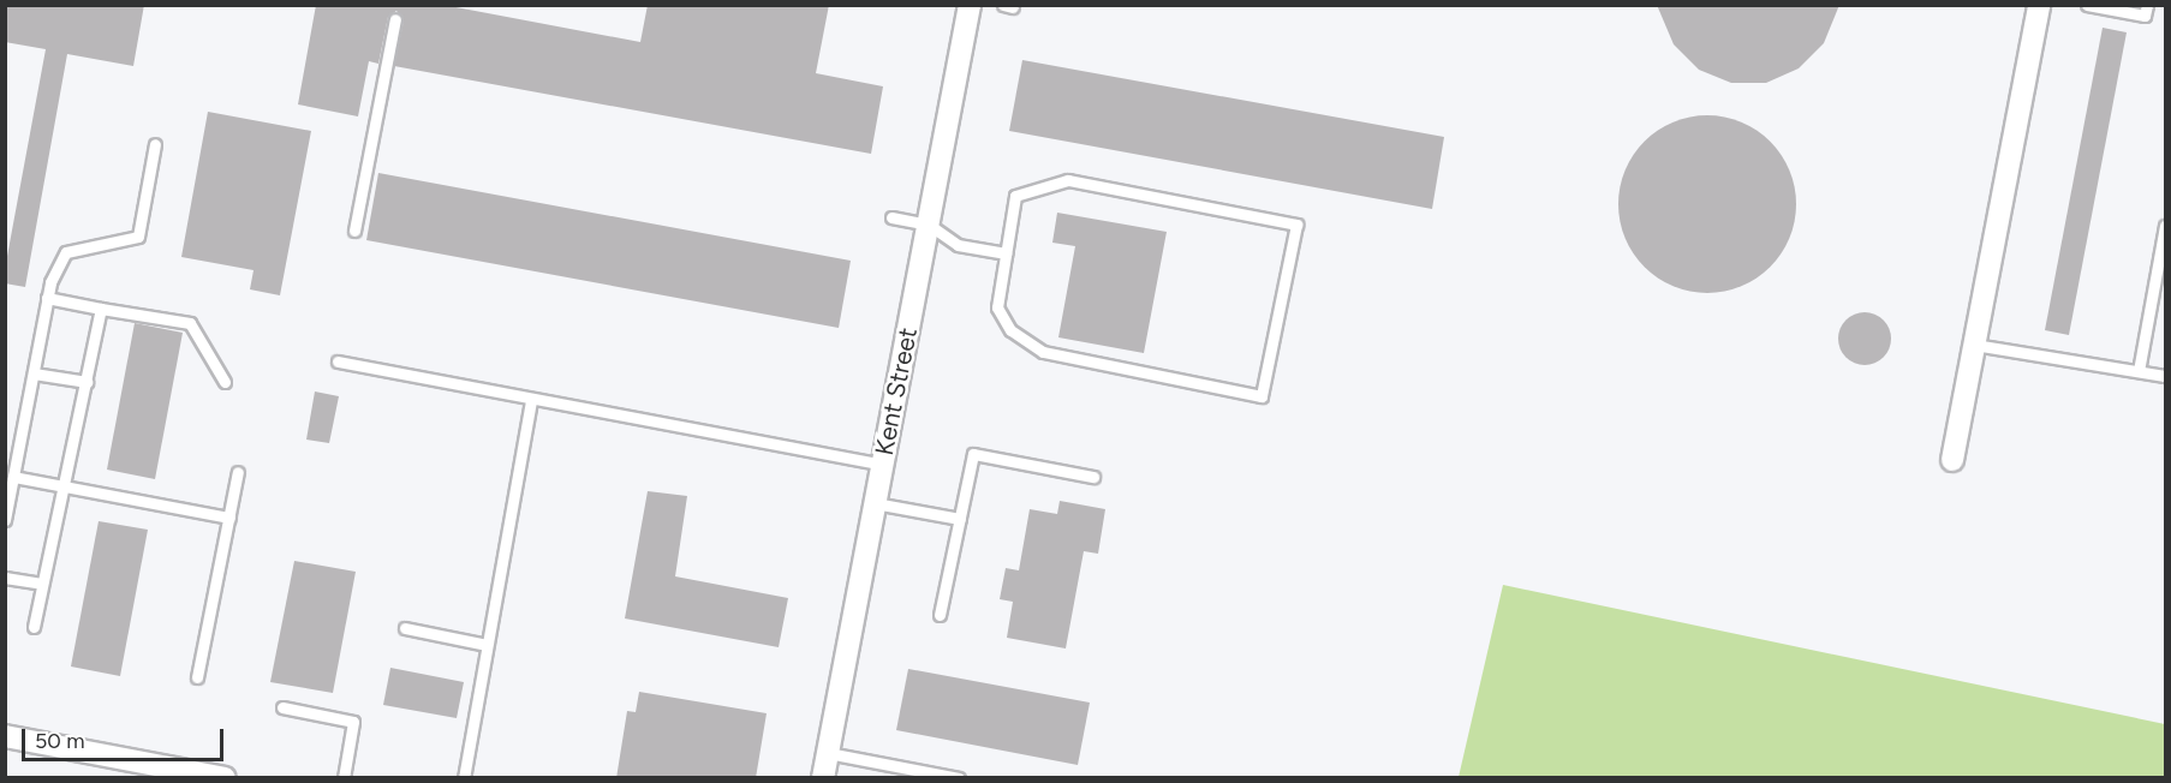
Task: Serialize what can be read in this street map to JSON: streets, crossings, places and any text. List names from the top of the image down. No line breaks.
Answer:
{"streets":{"street":["Kent Street"]},"scale_bar":"50 m"}
